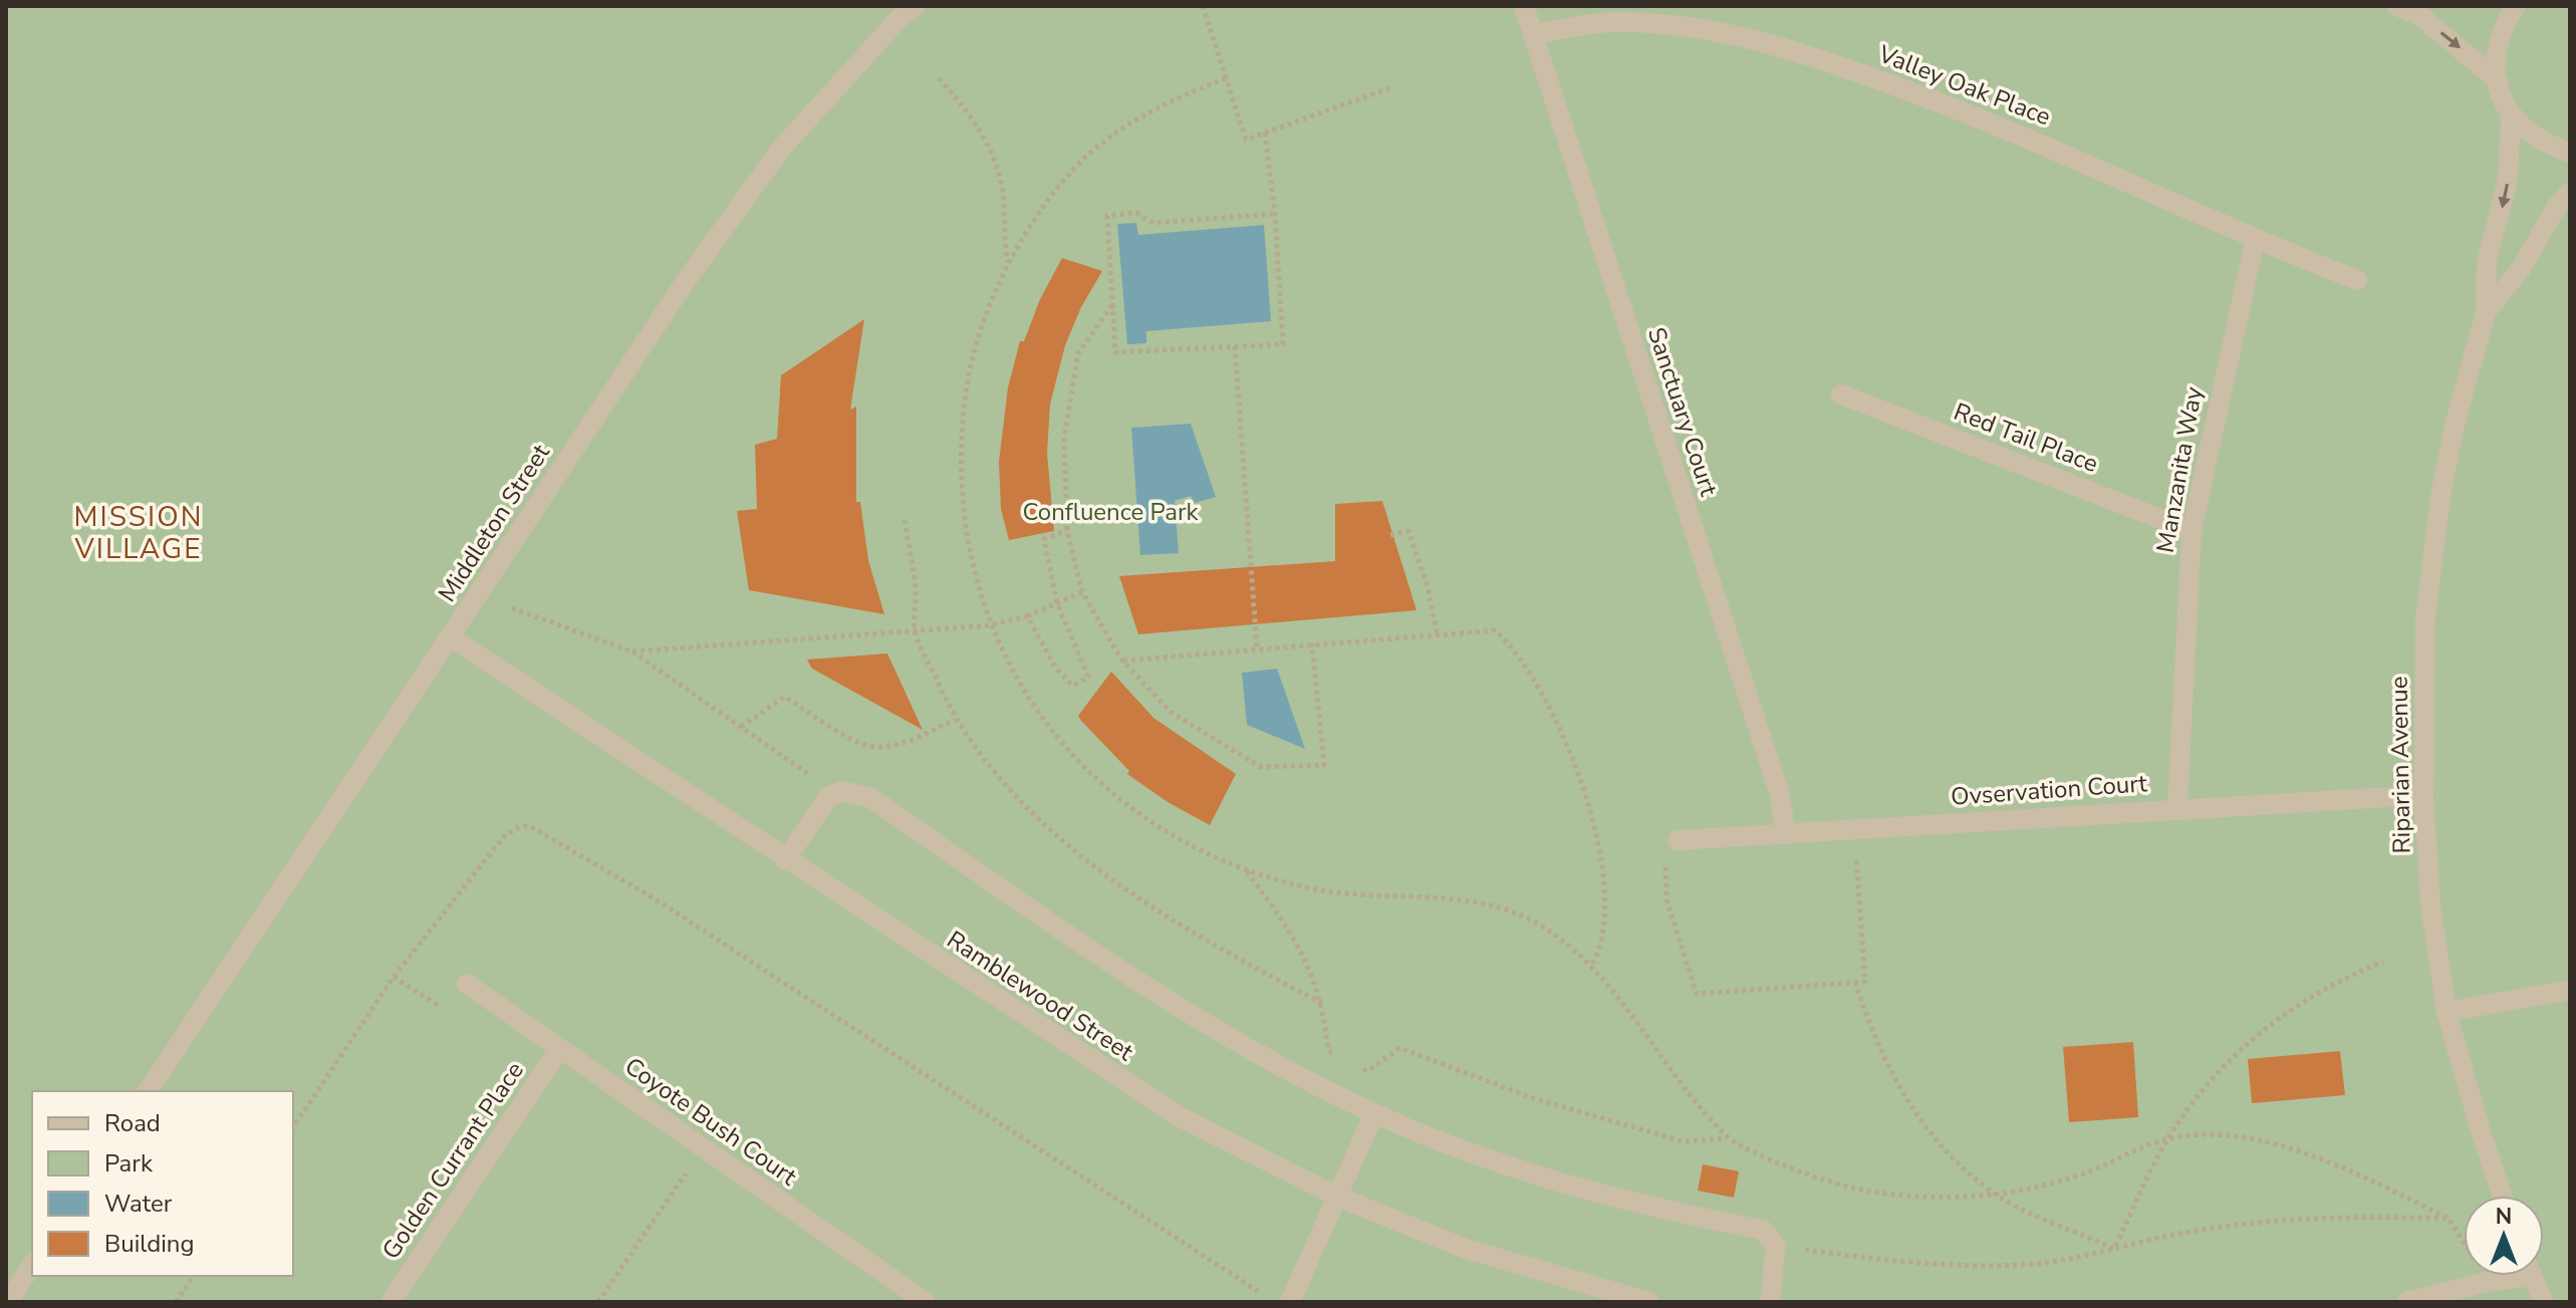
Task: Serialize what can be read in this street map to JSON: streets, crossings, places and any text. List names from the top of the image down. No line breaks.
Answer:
{"streets":{"street":["Valley Oak Place","Sanctuary Court","Red Tail Place","Manzanita Way","Middleton Street","Riparian Avenue","Ovservation Court","Ramblewood Street","Coyote Bush Court","Golden Currant Place"]},"crossings":[["Valley Oak Place","Sanctuary Court"],["Valley Oak Place","Manzanita Way"],["Sanctuary Court","Ovservation Court"],["Red Tail Place","Manzanita Way"],["Manzanita Way","Ovservation Court"],["Middleton Street","Ramblewood Street"],["Riparian Avenue","Ovservation Court"],["Coyote Bush Court","Golden Currant Place"]],"districts":["MISSION VILLAGE"],"parks":["Confluence Park"],"legend":["Road","Park","Water","Building"],"north":"top"}
